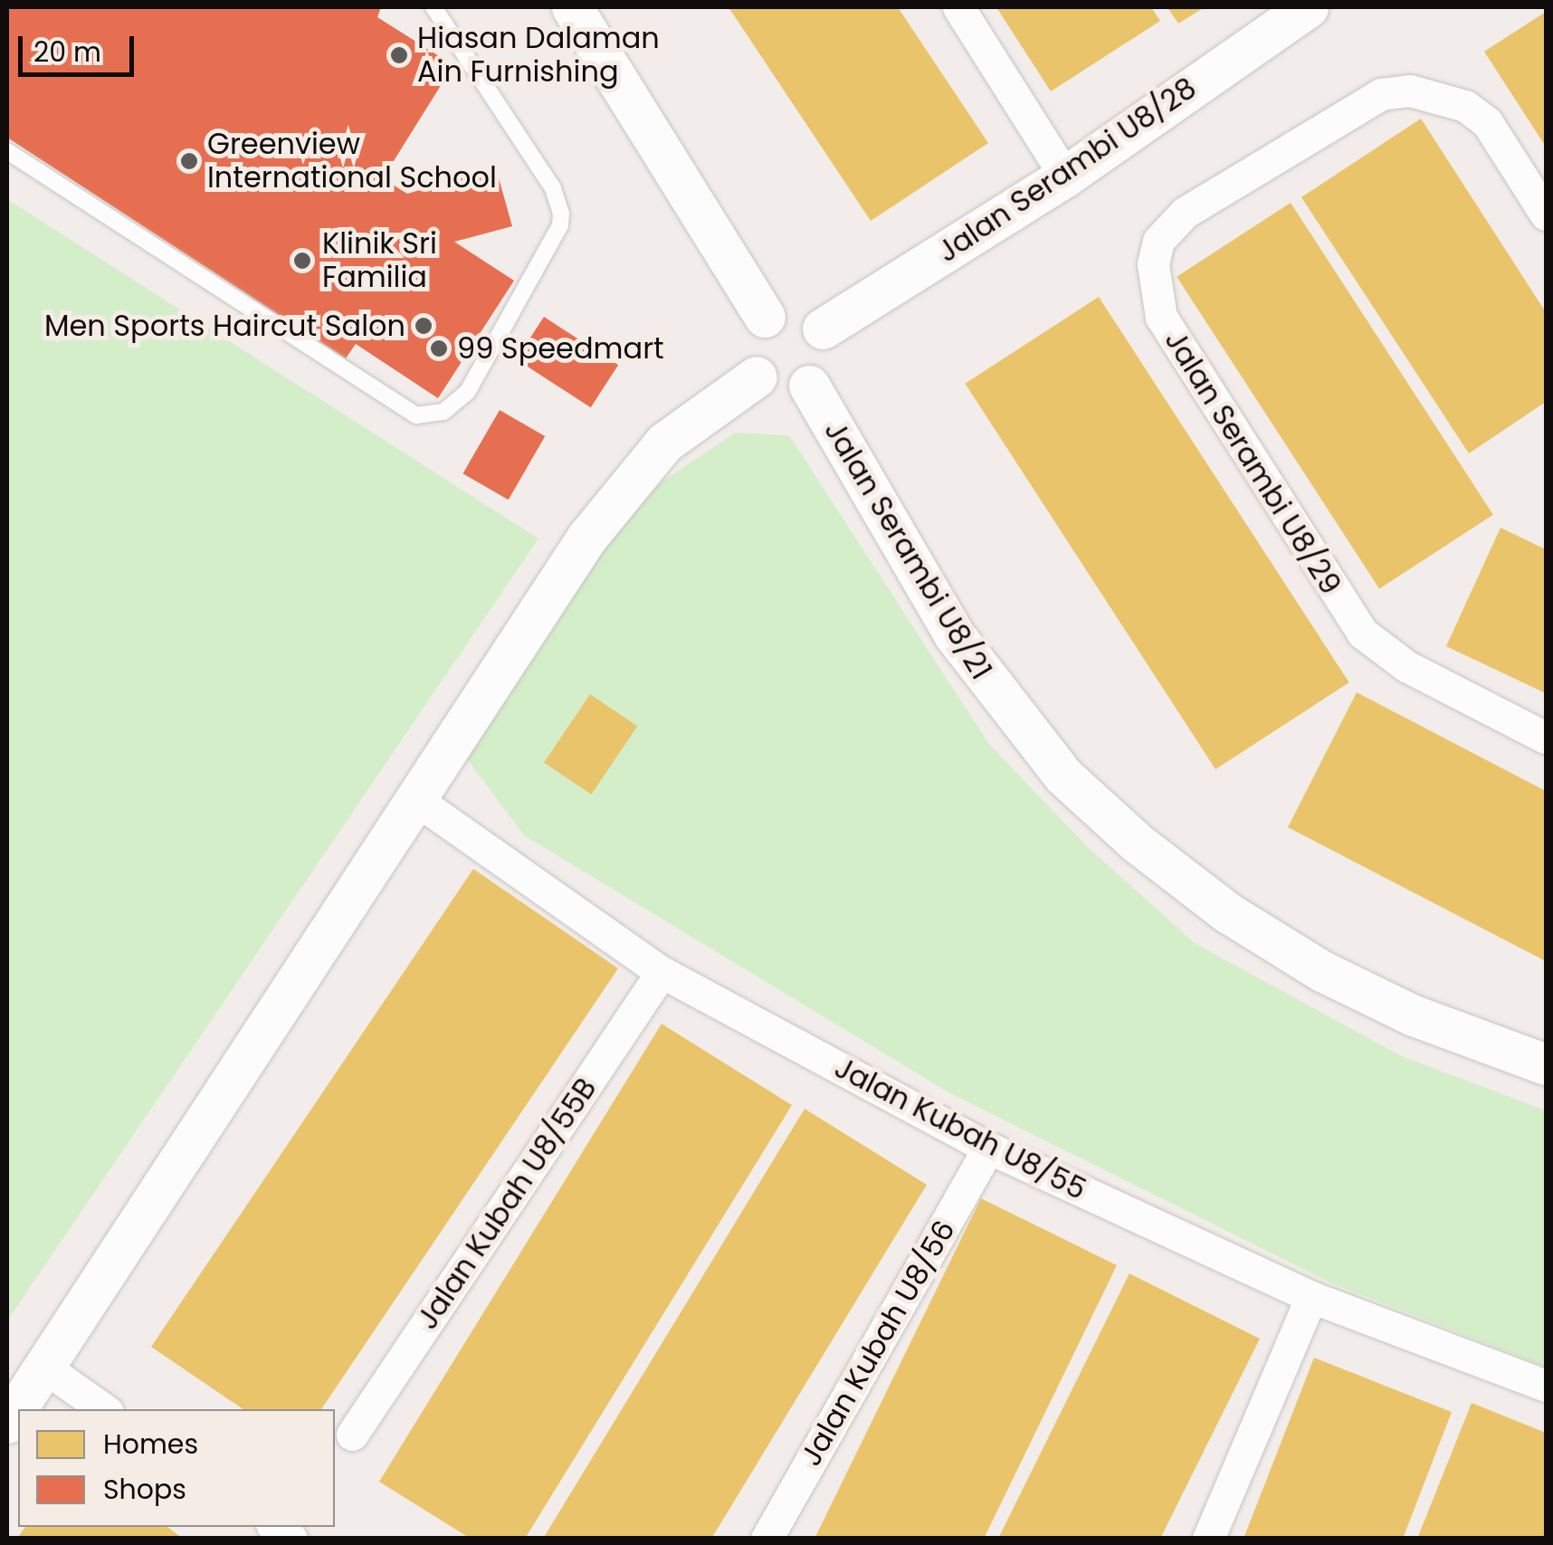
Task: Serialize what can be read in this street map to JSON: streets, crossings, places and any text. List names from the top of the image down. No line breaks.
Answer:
{"streets":{"street":["Jalan Serambi U8/28","Jalan Serambi U8/29","Jalan Serambi U8/21","Jalan Kubah U8/55","Jalan Kubah U8/55B","Jalan Kubah U8/56"]},"crossings":[["Jalan Serambi U8/28","Jalan Serambi U8/21"],["Jalan Kubah U8/55","Jalan Kubah U8/55B"],["Jalan Kubah U8/55","Jalan Kubah U8/56"]],"places":["Hiasan Dalaman Ain Furnishing","Greenview International School","Klinik Sri Familia","Men Sports Haircut Salon","99 Speedmart"],"legend":["Homes","Shops"],"scale_bar":"20 m"}
